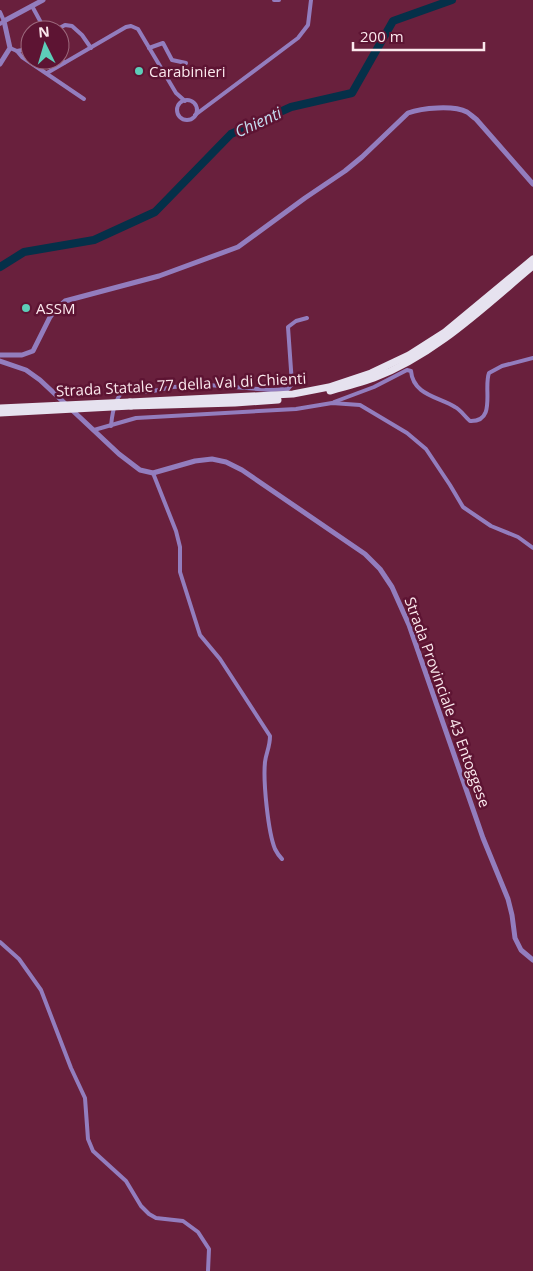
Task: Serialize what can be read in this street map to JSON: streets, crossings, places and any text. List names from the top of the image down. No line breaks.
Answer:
{"streets":{"highway":["Strada Statale 77 della Val di Chienti"],"street":["Strada Provinciale 43 Entoggese"]},"water":["Chienti"],"places":["Carabinieri","ASSM"],"scale_bar":"200 m","north":"top"}
